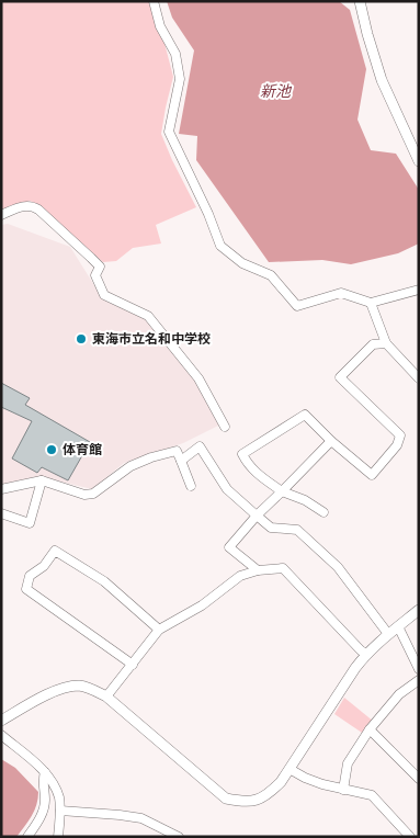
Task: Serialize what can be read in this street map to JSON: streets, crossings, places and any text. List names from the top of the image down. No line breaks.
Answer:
{"water":["新池"],"places":["東海市立名和中学校","体育館"]}
